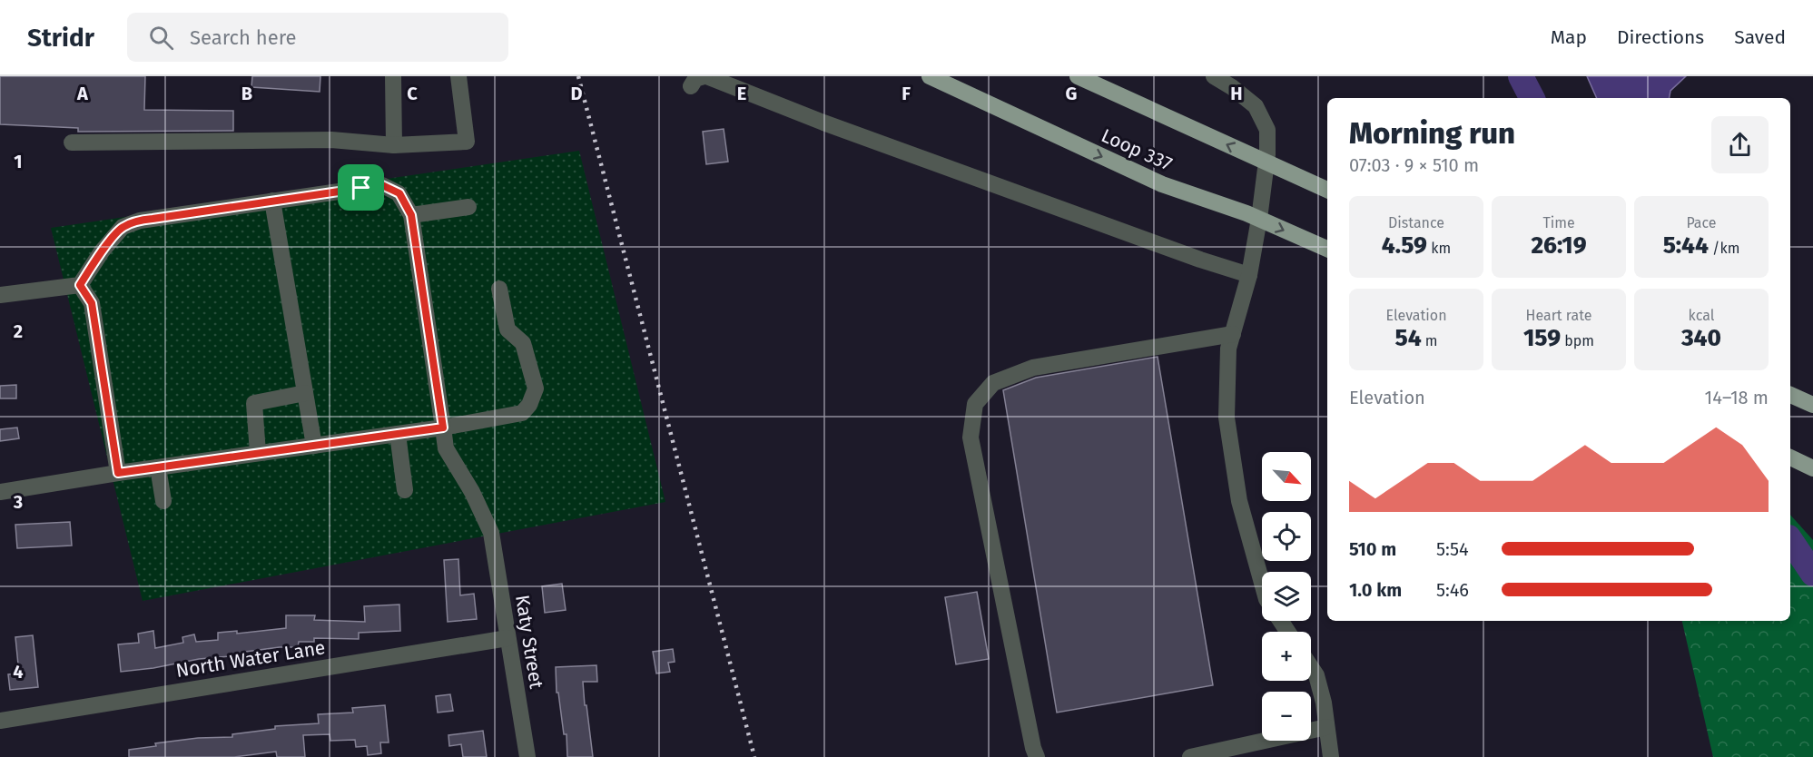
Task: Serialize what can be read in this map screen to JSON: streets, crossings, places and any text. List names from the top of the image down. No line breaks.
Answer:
{"streets":{"main road":["Loop 337"],"street":["Katy Street","North Water Lane"]},"crossings":[["Katy Street","North Water Lane"]],"north":"bottom right","page":{"header":"Stridr","search":"Search here","nav":["Map","Directions","Saved"],"heading":["Morning run","07:03 · 9 × 510 m"],"stats":[["Distance","4.59 km"],["Time","26:19"],["Pace","5:44 /km"],["Elevation","54 m"],["Heart rate","159 bpm"],["kcal","340"]],"chart":["Elevation","14–18 m"],"map_buttons":["+","−"],"list":[{"name":"510 m","note":"5:54"},{"name":"1.0 km","note":"5:46"}]},"grid":{"columns":["A","B","C","D","E","F","G","H"],"rows":["1","2","3","4"]}}
